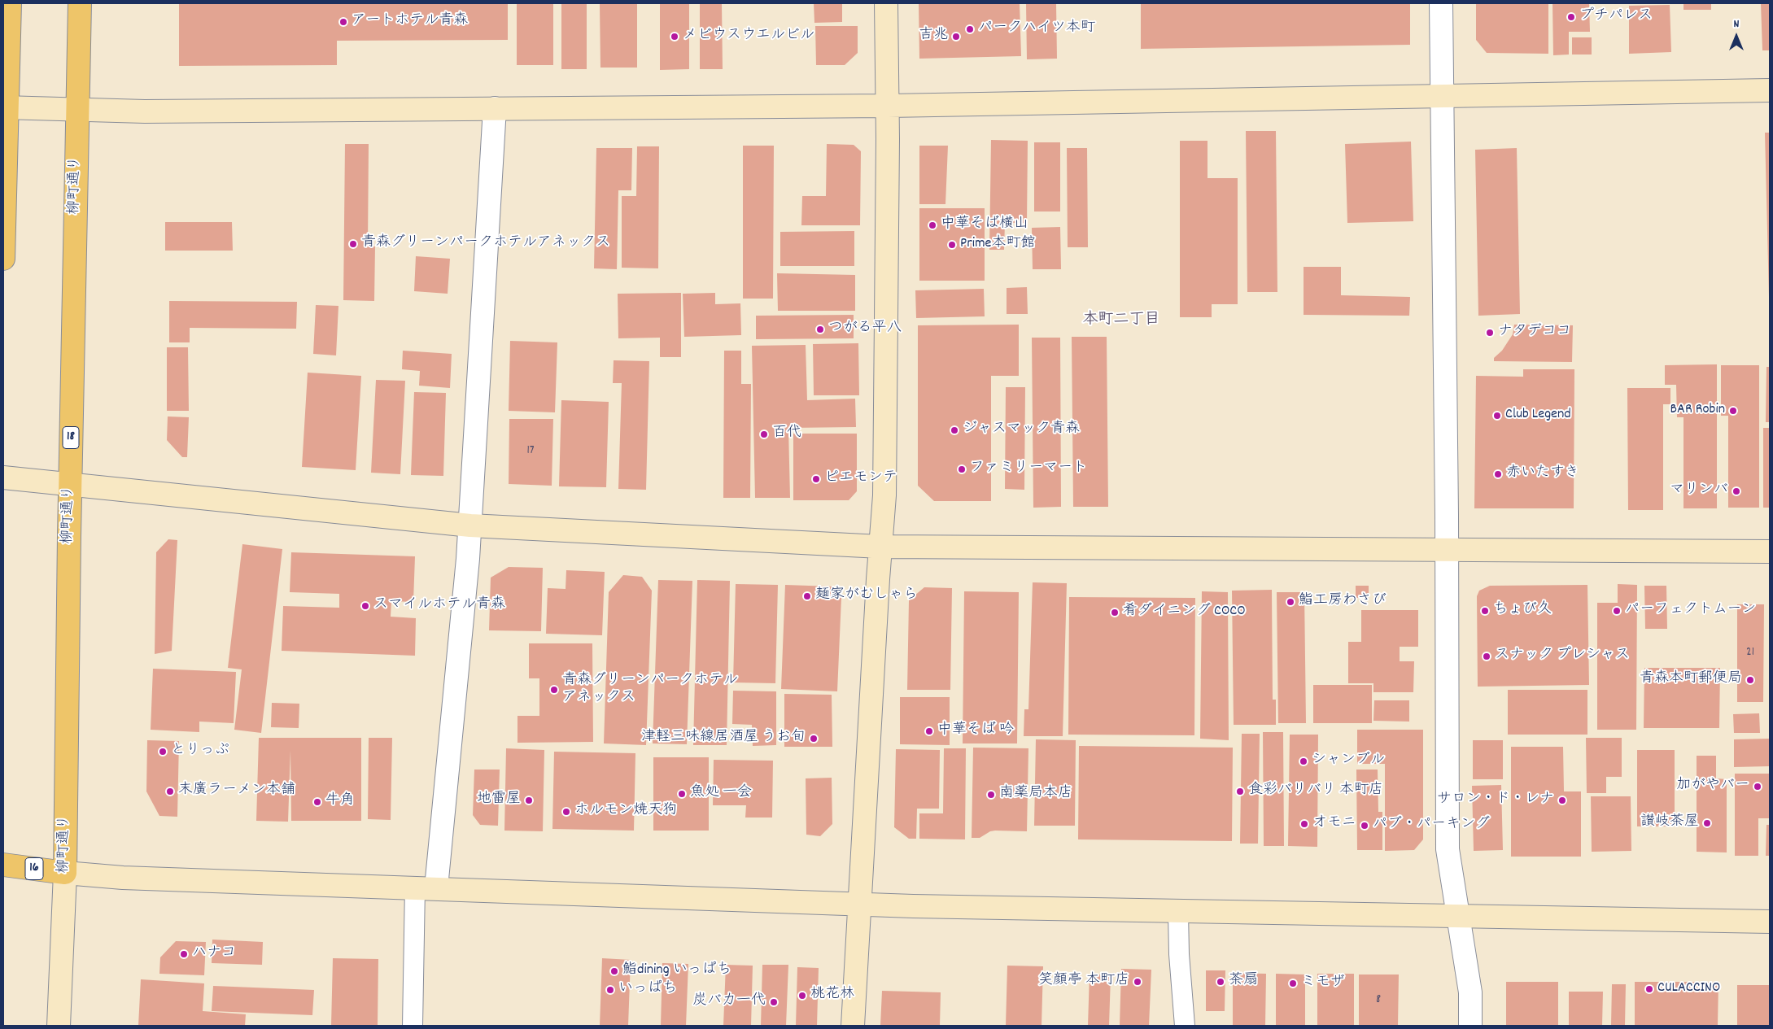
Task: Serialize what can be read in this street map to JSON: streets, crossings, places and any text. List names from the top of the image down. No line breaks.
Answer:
{"streets":{"main road":["柳町通り","18","16"]},"crossings":[["柳町通り","16"]],"districts":["本町二丁目"],"places":["プチパレス","アートホテル青森","パークハイツ本町","メビウスウエルビル","吉兆","中華そば横山","青森グリーンパークホテルアネックス","Prime本町館","つがる平八","ナタデココ","BAR Robin","Club Legend","ジャスマック青森","百代","ファミリーマート","赤いたすき","ピエモンテ","マリンバ","麺家がむしゃら","鮨工房わさび","スマイルホテル青森","ちょび久","パーフェクトムーン","肴ダイニング COCO","スナック プレシャス","青森本町郵便局","青森グリーンパークホテル アネックス","中華そば 吟","津軽三味線居酒屋 うお旬","とりっぷ","シャンブル","加がやバー","末廣ラーメン本舗","食彩バリバリ 本町店","魚処 一会","南薬局本店","地雷屋","サロン・ド・レナ","牛角","ホルモン焼天狗","讃岐茶屋","オモニ","パブ・パーキング","ハナコ","鮨dining いっぱち","笑顔亭 本町店","茶扇","ミモザ","CULACCINO","いっぱち","桃花林","炭バカ一代"],"house_numbers":["17","21","8"],"north":"top"}
